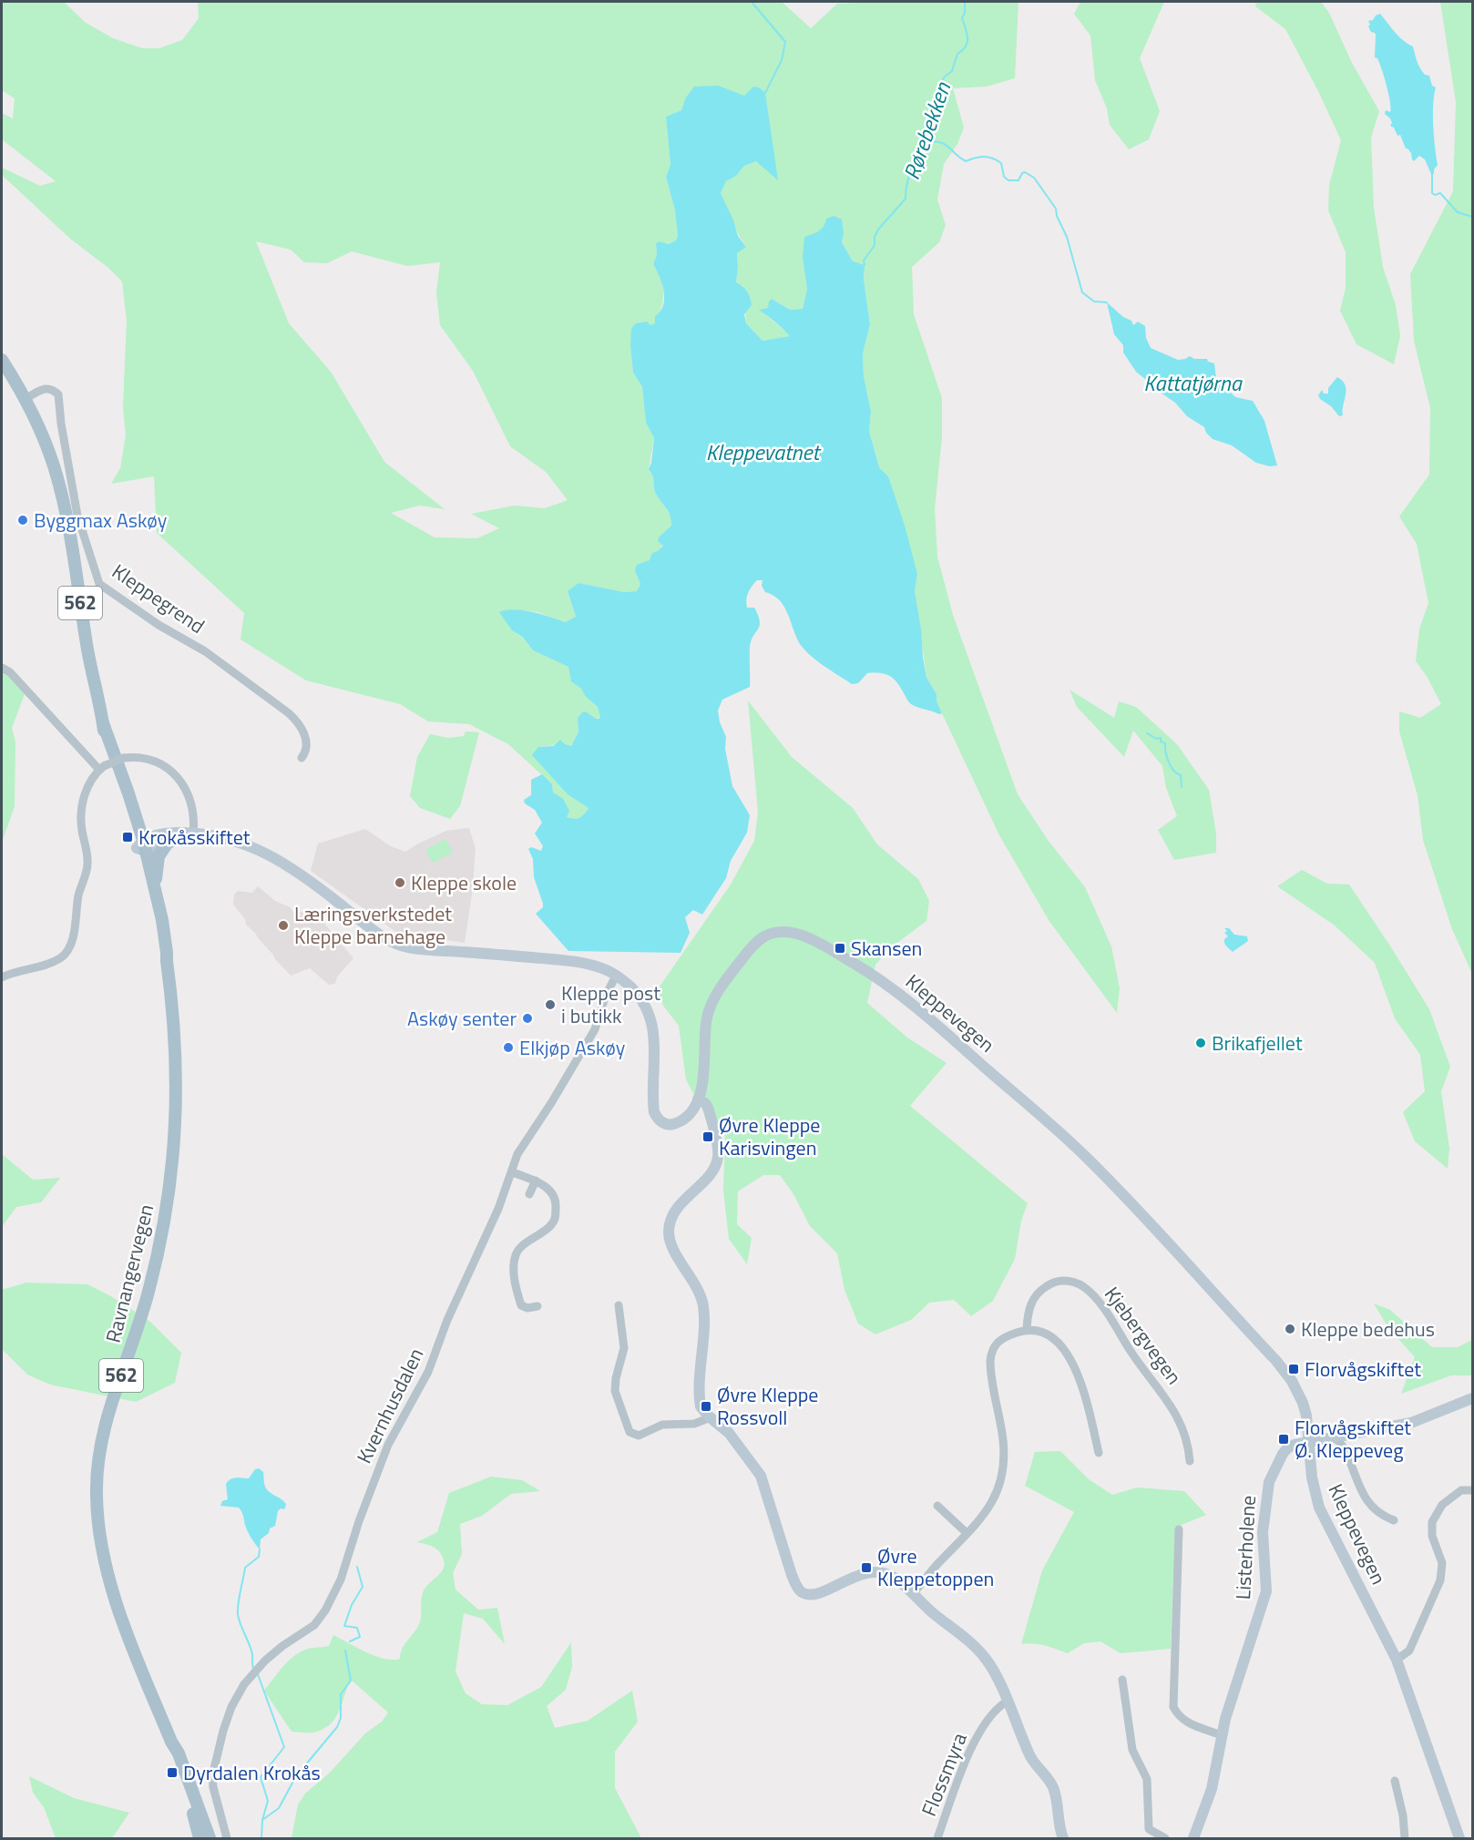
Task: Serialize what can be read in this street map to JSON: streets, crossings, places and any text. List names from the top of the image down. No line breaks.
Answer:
{"streets":{"main road":["562","Kleppevegen","Ravnangervegen","Listerholene"],"street":["Kleppegrend","Kjebergvegen","Kvernhusdalen","Flossmyra"]},"crossings":[["Kleppegrend","Ravnangervegen"],["Kleppevegen","Ravnangervegen"],["Kleppevegen","Kvernhusdalen"],["Kleppevegen","Listerholene"]],"water":["Rørebekken","Kattatjørna","Kleppevatnet"],"places":{"other":["Byggmax Askøy","Kleppe skole","Læringsverkstedet Kleppe barnehage","Kleppe post i butikk","Askøy senter","Brikafjellet","Elkjøp Askøy","Kleppe bedehus"],"transit":["Krokåsskiftet","Skansen","Øvre Kleppe Karisvingen","Florvågskiftet","Øvre Kleppe Rossvoll","Florvågskiftet Ø. Kleppeveg","Øvre Kleppetoppen","Dyrdalen Krokås"]}}
